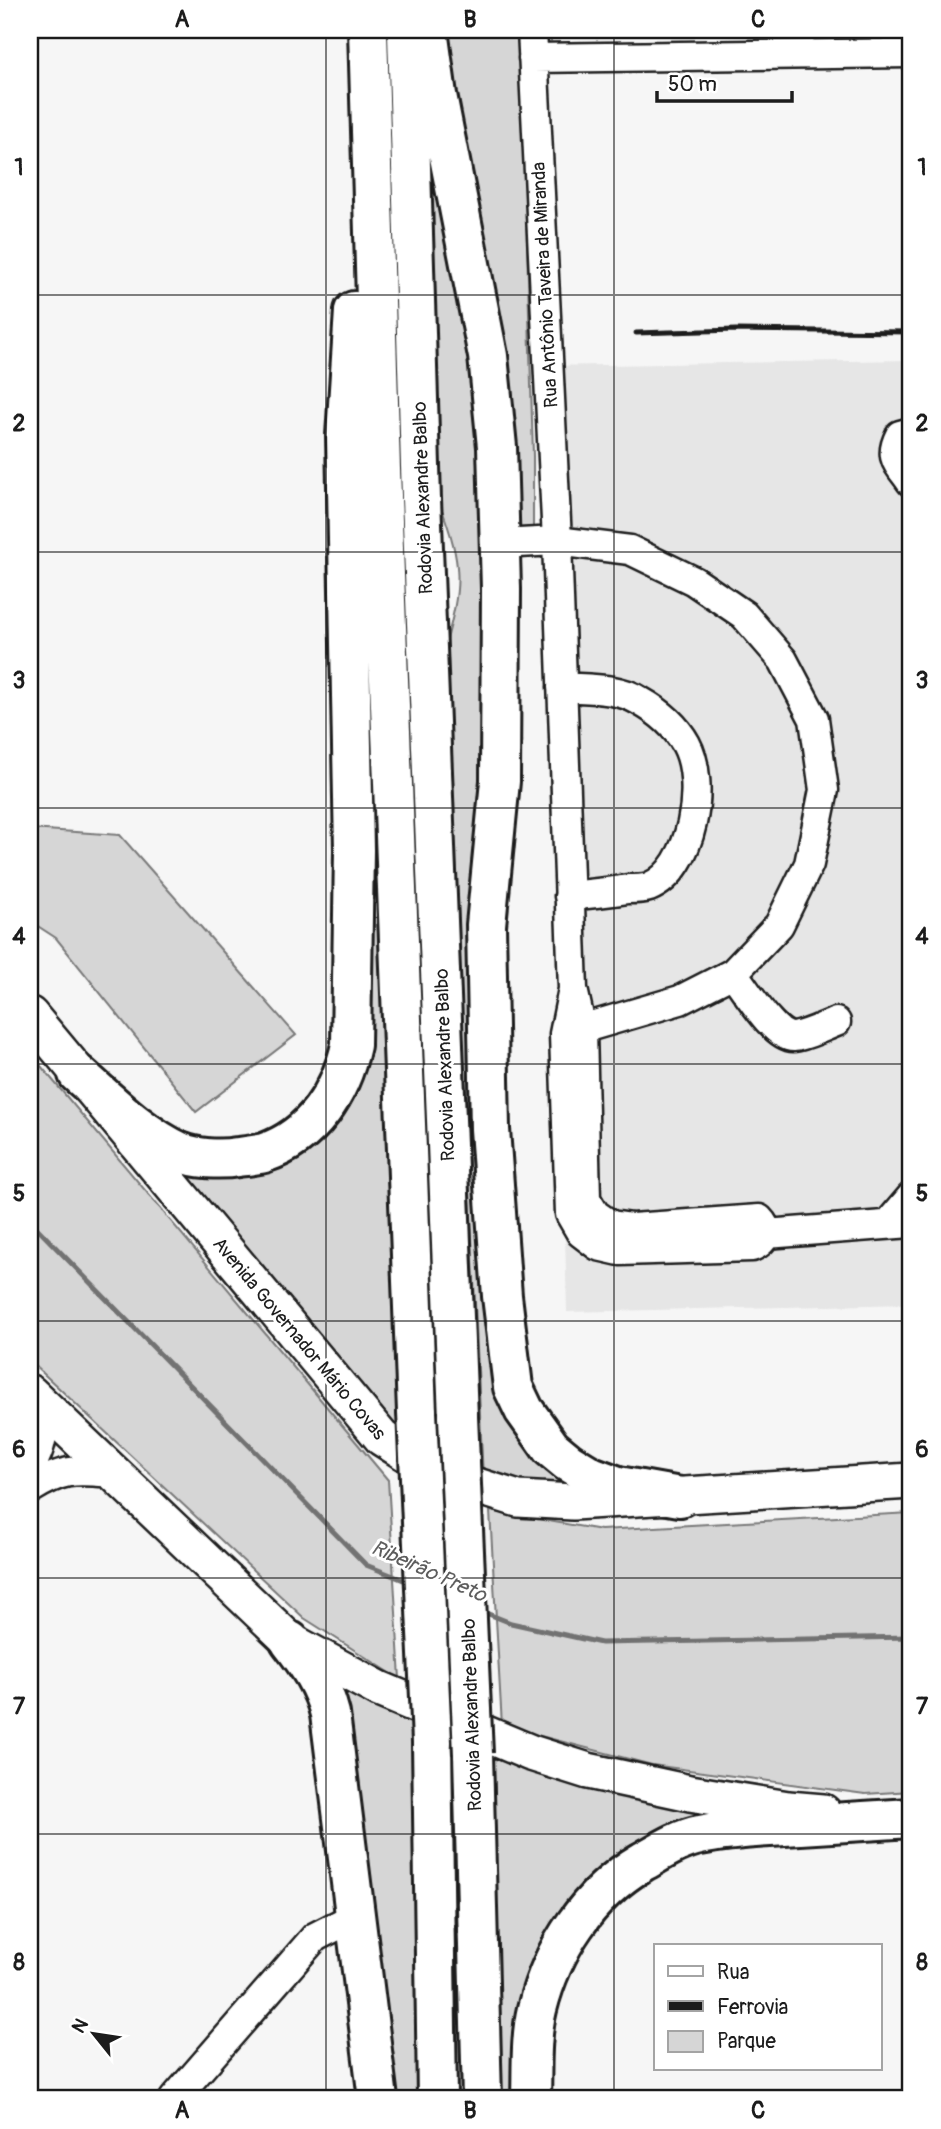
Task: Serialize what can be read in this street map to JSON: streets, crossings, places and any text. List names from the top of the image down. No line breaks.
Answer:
{"streets":{"highway":["Rodovia Alexandre Balbo"],"main road":["Avenida Governador Mário Covas"],"street":["Rua Antônio Taveira de Miranda"]},"water":["Ribeirão Preto"],"legend":["Rua","Ferrovia","Parque"],"scale_bar":"50 m","north":"top left","grid":{"columns":["A","B","C"],"rows":["1","2","3","4","5","6","7","8"]}}
